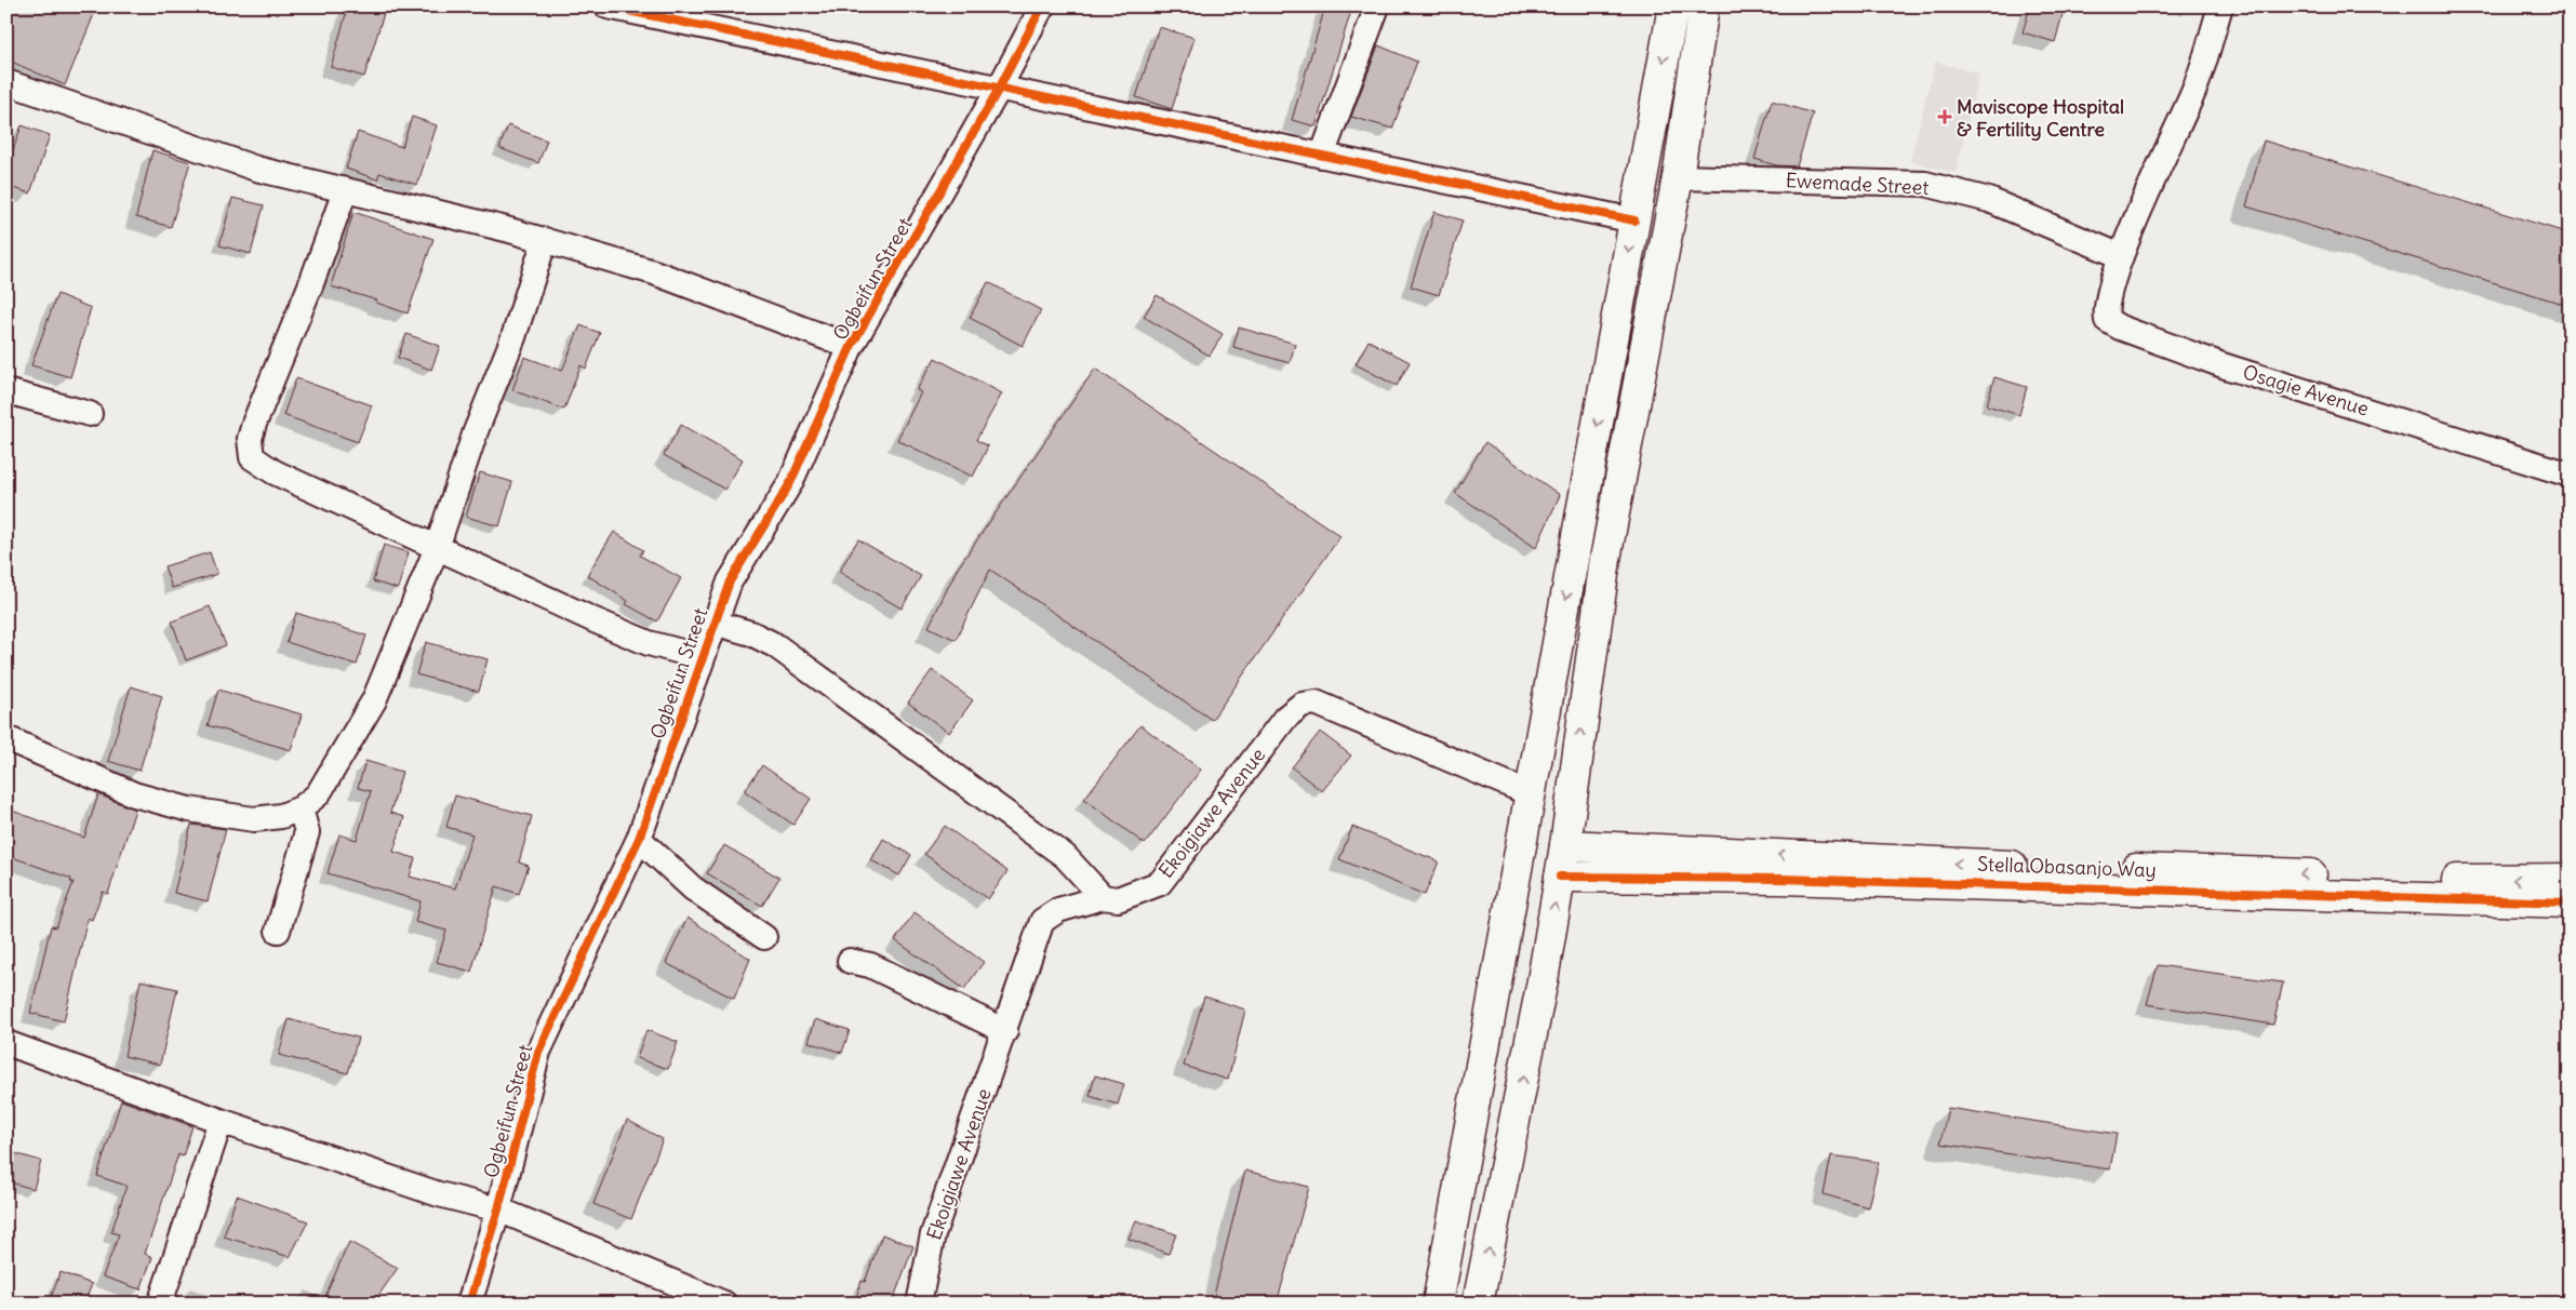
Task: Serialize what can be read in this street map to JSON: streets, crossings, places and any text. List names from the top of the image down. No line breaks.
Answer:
{"streets":{"main road":["Stella Obasanjo Way"],"street":["Ewemade Street","Ogbeifun Street","Osagie Avenue","Ekoigiawe Avenue"]},"crossings":[["Ewemade Street","Osagie Avenue"]],"places":{"health":["Maviscope Hospital & Fertility Centre"]}}
